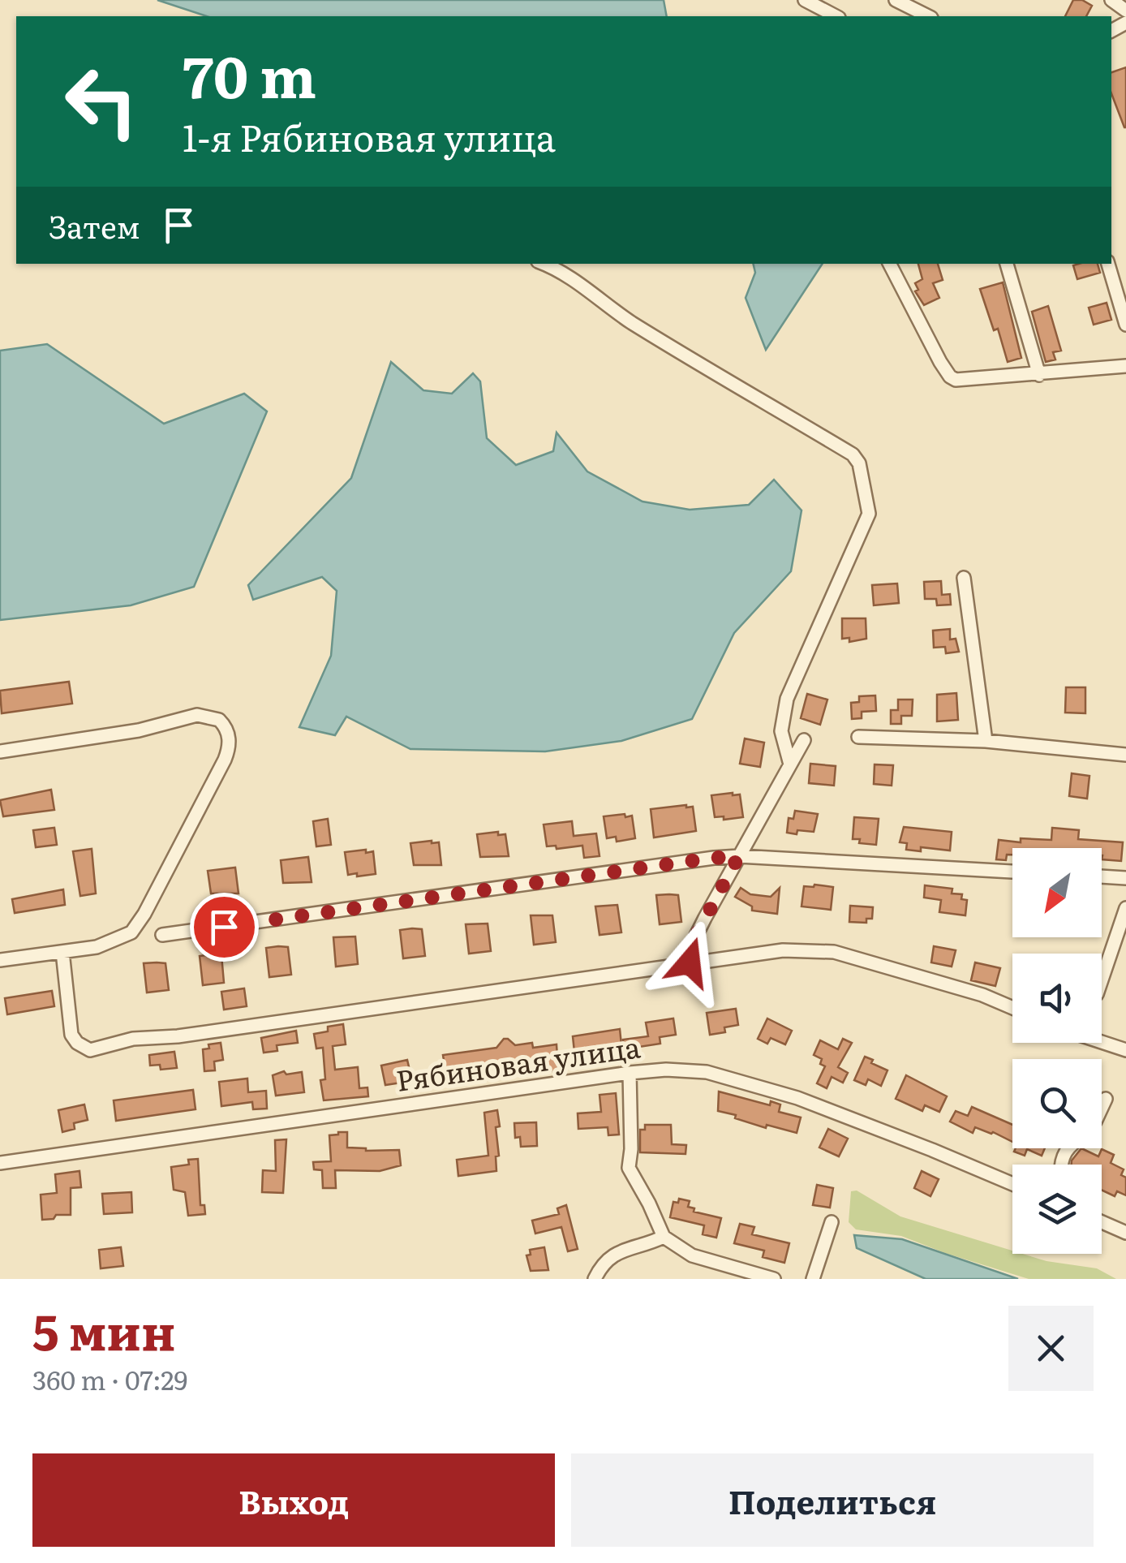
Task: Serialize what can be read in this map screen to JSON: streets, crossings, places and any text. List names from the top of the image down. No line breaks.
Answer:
{"streets":{"street":["Рябиновая улица"]},"north":"bottom left","page":{"turn":["70 m","1-я Рябиновая улица"],"then":"Затем","heading":["5 мин","360 m · 07:29"],"buttons":["Выход","Поделиться"]}}
